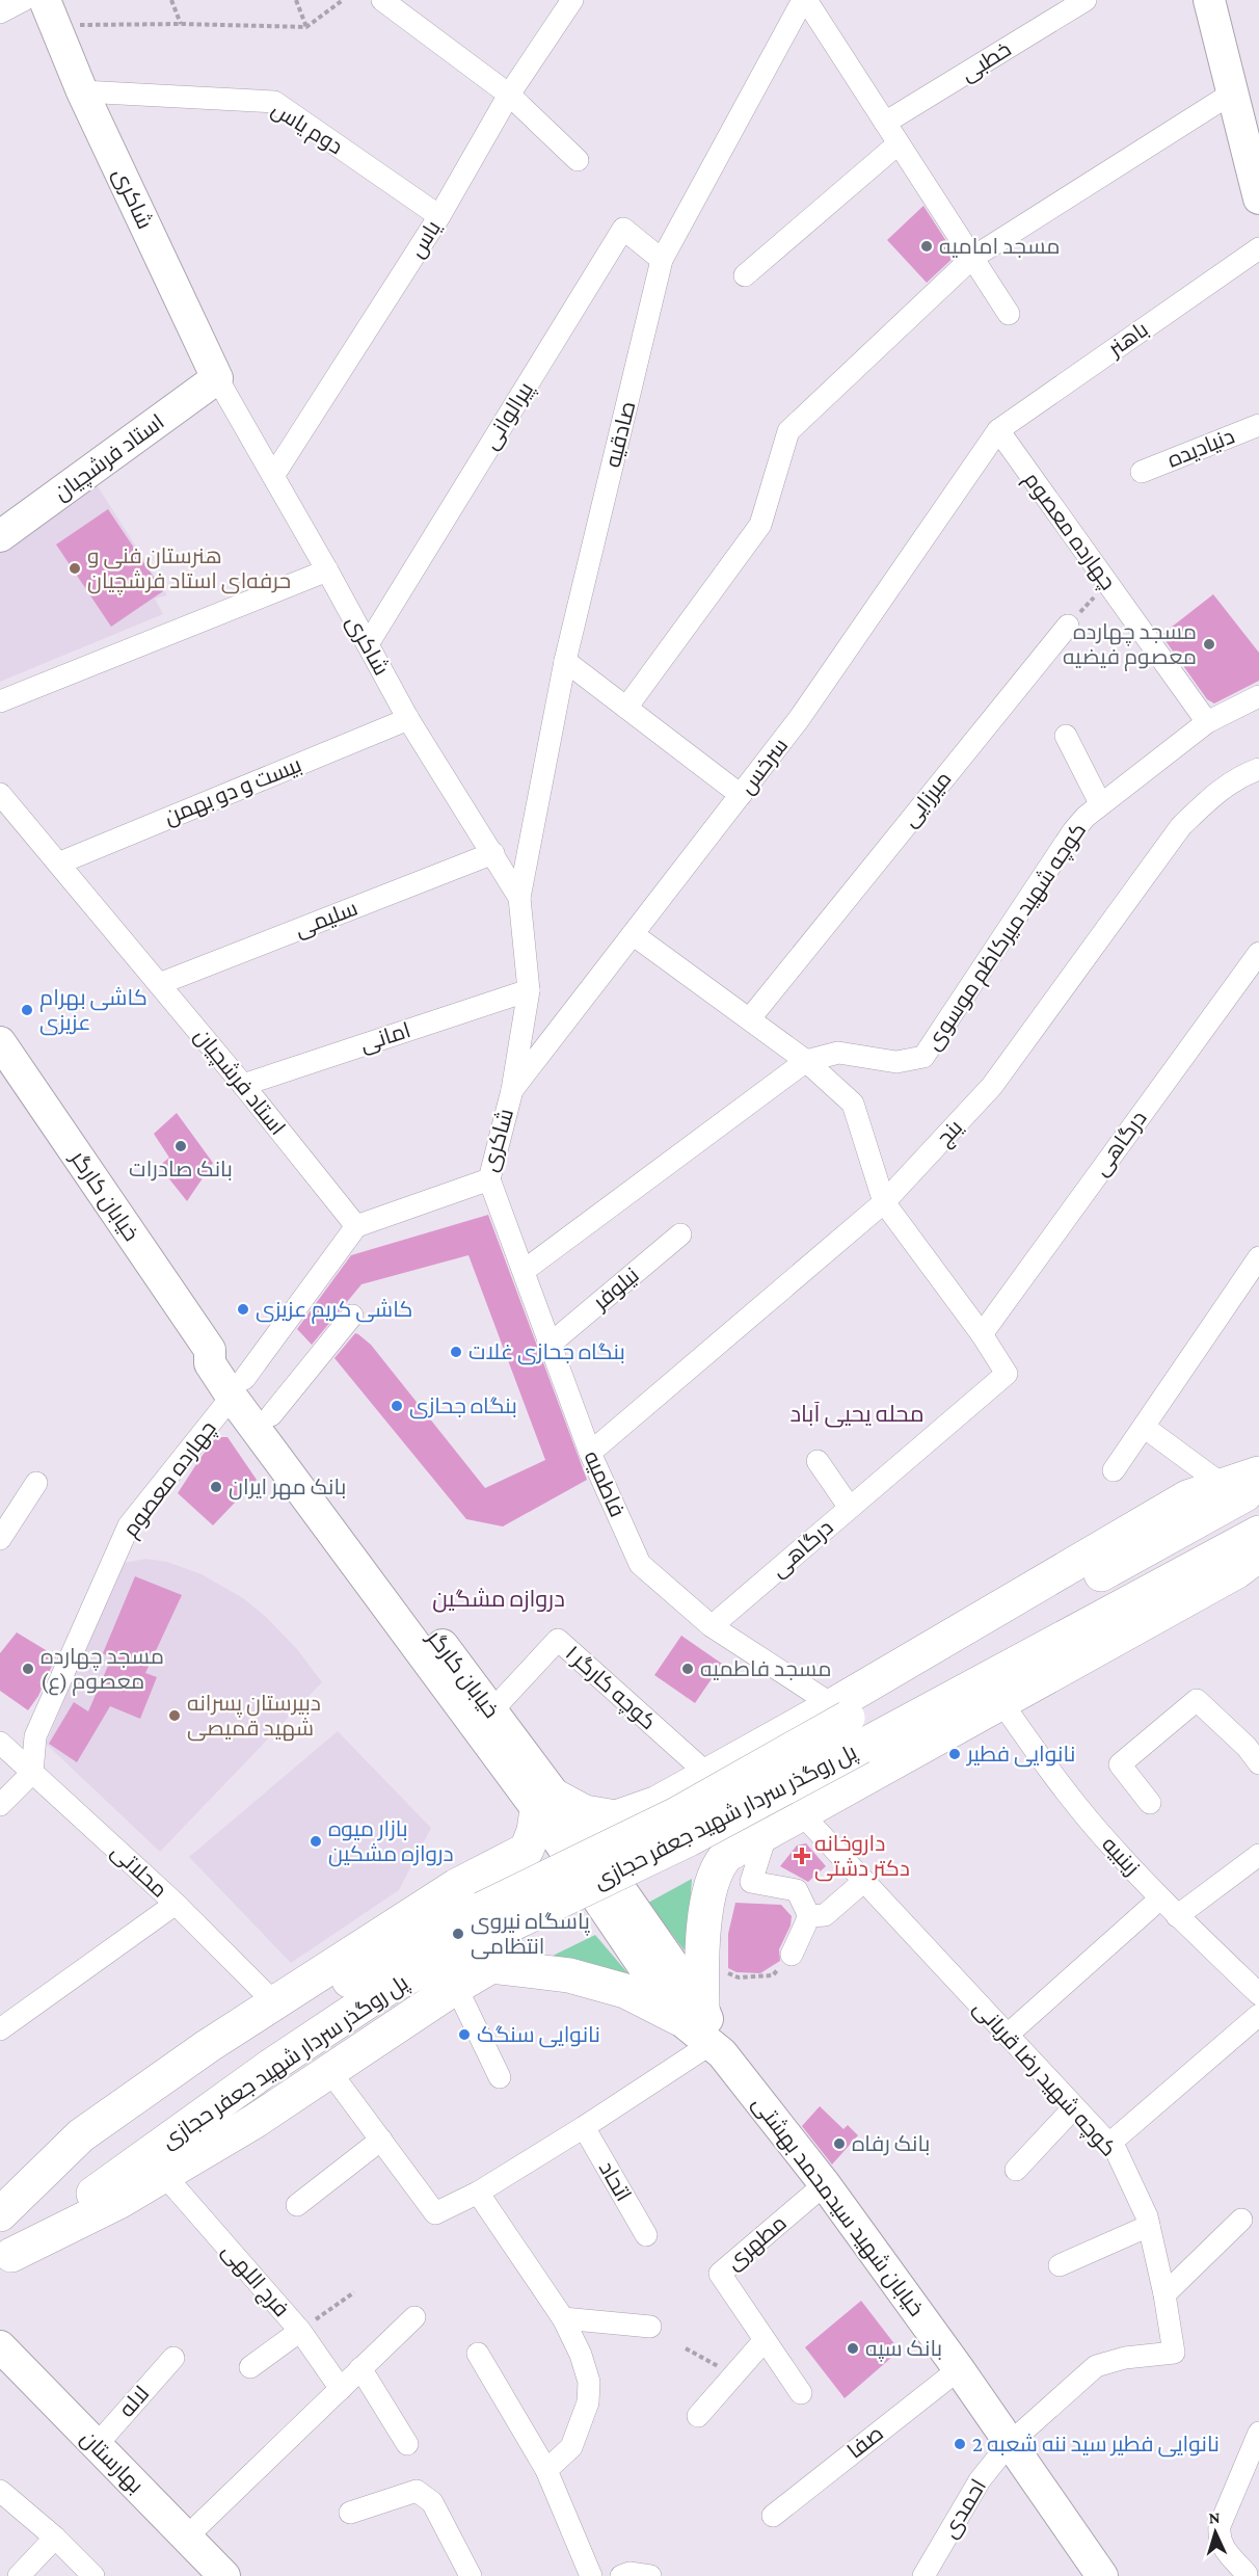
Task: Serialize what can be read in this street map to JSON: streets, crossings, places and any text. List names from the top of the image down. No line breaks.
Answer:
{"streets":{"main road":["شاکری","استاد فرشچیان","خیابان کارگر","پل روگذر سردار شهید جعفر حجازی","خیابان شهید سیدمحمد بهشتی","بهارستان"],"street":["خطبی","دوم یاس","یاس","باهنر","پیرالوانی","صادقیه","دنیادیده","چهارده معصوم","سرخس","بیست و دو بهمن","میرزایی","سلیمی","کوچه شهید میرکاظم موسوی","امانی","ینج","درگاهی","نیلوفر","فاطمیه","کوچه کارگر ۱","زینبیه","محلاتی","کوچه شهید رضا قربانی","اتحاد","مطهری","فرج اللهی","لاله","صفا","احمدی"]},"crossings":[["دوم یاس","شاکری"],["دوم یاس","یاس"],["شاکری","یاس"],["شاکری","پیرالوانی"],["شاکری","صادقیه"],["شاکری","استاد فرشچیان"],["شاکری","سرخس"],["شاکری","بیست و دو بهمن"],["شاکری","سلیمی"],["شاکری","امانی"],["شاکری","فاطمیه"],["باهنر","چهارده معصوم"],["باهنر","سرخس"],["پیرالوانی","صادقیه"],["استاد فرشچیان","بیست و دو بهمن"],["استاد فرشچیان","سلیمی"],["استاد فرشچیان","امانی"],["چهارده معصوم","سرخس"],["چهارده معصوم","کوچه شهید میرکاظم موسوی"],["چهارده معصوم","خیابان کارگر"],["چهارده معصوم","محلاتی"],["کوچه شهید میرکاظم موسوی","فاطمیه"],["ینج","فاطمیه"],["درگاهی","فاطمیه"],["خیابان کارگر","کوچه کارگر ۱"],["خیابان کارگر","خیابان شهید سیدمحمد بهشتی"],["نیلوفر","فاطمیه"],["فاطمیه","پل روگذر سردار شهید جعفر حجازی"],["کوچه شهید رضا قربانی","خیابان شهید سیدمحمد بهشتی"],["کوچه شهید رضا قربانی","احمدی"],["خیابان شهید سیدمحمد بهشتی","مطهری"],["خیابان شهید سیدمحمد بهشتی","صفا"],["خیابان شهید سیدمحمد بهشتی","احمدی"],["لاله","بهارستان"]],"districts":["محله یحیی آباد","دروازه مشگین"],"places":{"other":["مسجد امامیه","هنرستان فنی و حرفه‌ای استاد فرشچیان","مسجد چهارده معصوم فیضیه","کاشی بهرام عزیزی","بانک صادرات","کاشی کریم عزیزی","بنگاه جحازی غلات","بنگاه جحازی","بانک مهر ایران","مسجد چهارده معصوم (ع)","مسجد فاطمیه","دبیرستان پسرانه شهید قمیصی","نانوایی فطیر","بازار میوه دروازه مشکین","پاسگاه نیروی انتظامی","نانوایی سنگک","بانک رفاه","بانک سپه","نانوایی فطیر سید ننه شعبه 2"],"health":["داروخانه دکتر دشتی"]},"north":"top"}
